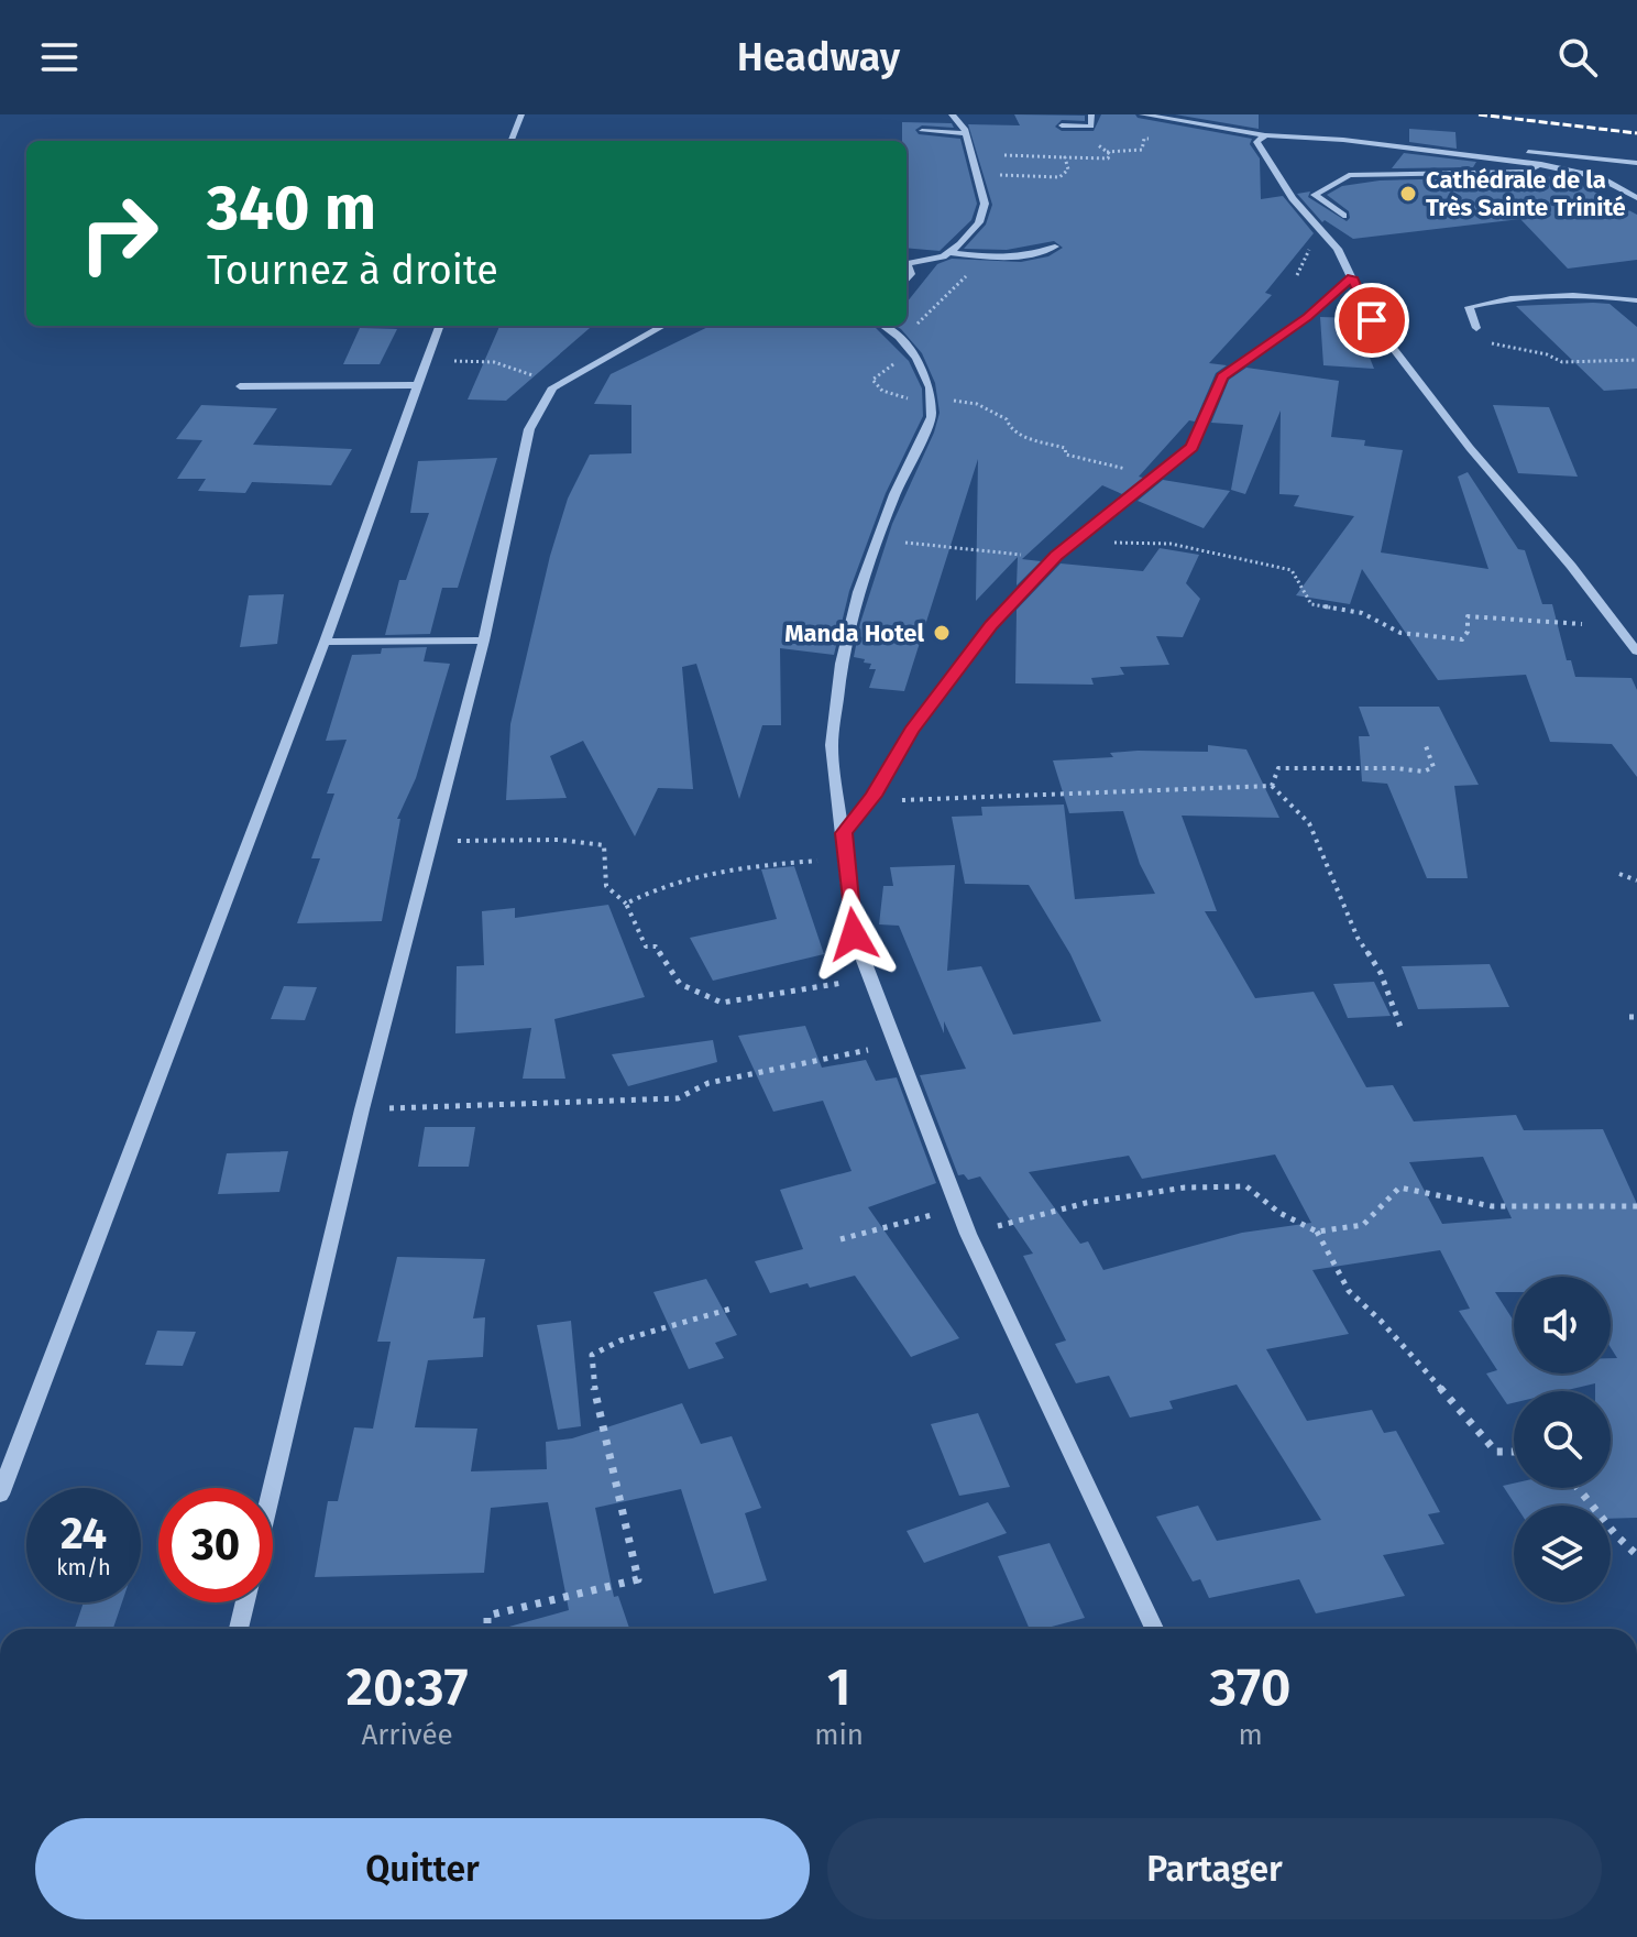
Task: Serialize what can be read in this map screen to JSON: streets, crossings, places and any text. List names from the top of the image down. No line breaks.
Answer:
{"places":["Cathédrale de la Très Sainte Trinité","Manda Hotel"],"page":{"header":"Headway","turn":["340 m","Tournez à droite"],"speed":"24 km/h","limit":"30","eta":["20:37","Arrivée","1","min","370","m"],"buttons":["Quitter","Partager"]}}
